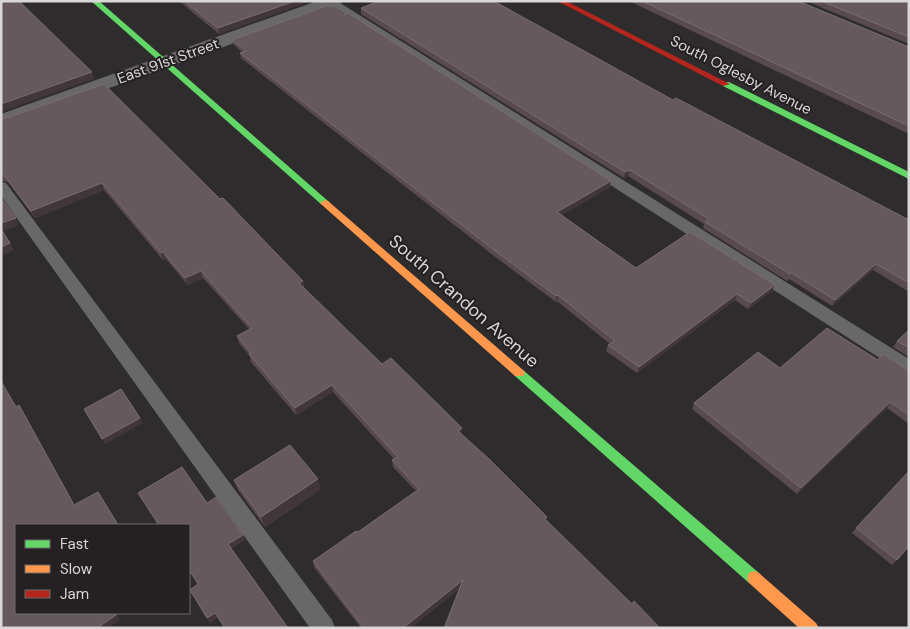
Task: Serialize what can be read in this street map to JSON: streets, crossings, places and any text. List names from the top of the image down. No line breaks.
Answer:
{"streets":{"street":["East 91st Street","South Oglesby Avenue","South Crandon Avenue"]},"crossings":[["East 91st Street","South Crandon Avenue"]],"legend":["Fast","Slow","Jam"]}
